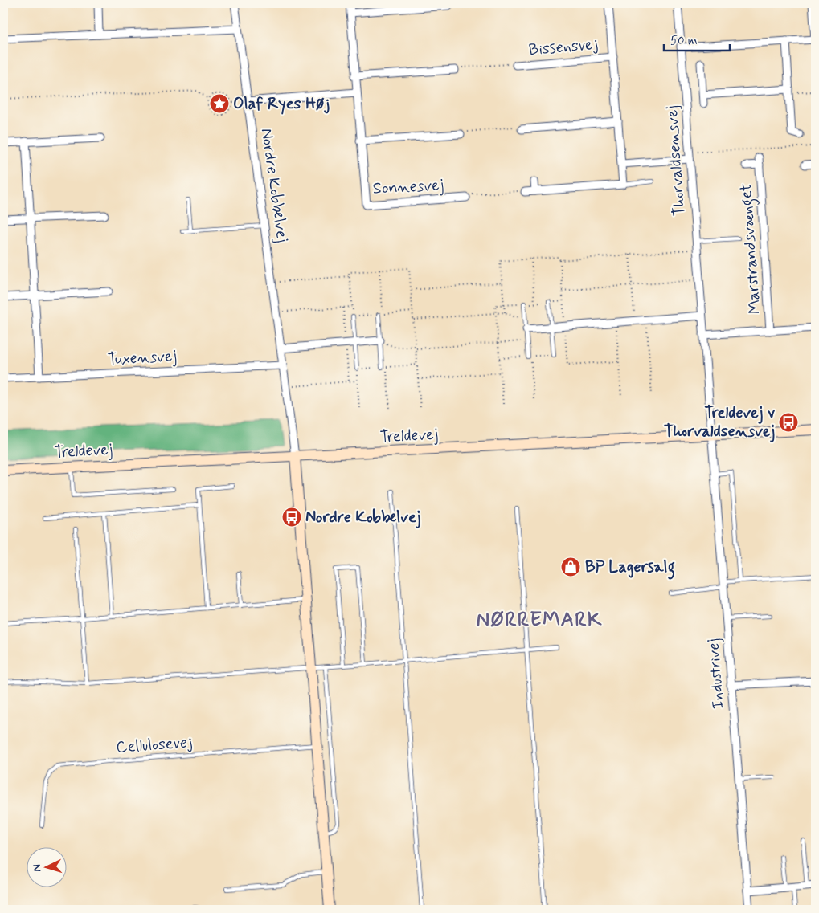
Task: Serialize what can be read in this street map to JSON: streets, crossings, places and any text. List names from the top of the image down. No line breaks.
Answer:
{"streets":{"street":["Bissensvej","Thorvaldsensvej","Nordre Kobbelvej","Sonnesvej","Marstrandsvænget","Tuxensvej","Treldevej","Industrivej"],"lane":["Cellulosevej"]},"crossings":[["Thorvaldsensvej","Treldevej"],["Thorvaldsensvej","Industrivej"],["Nordre Kobbelvej","Tuxensvej"],["Nordre Kobbelvej","Treldevej"],["Nordre Kobbelvej","Cellulosevej"],["Treldevej","Industrivej"]],"districts":["NØRREMARK"],"places":{"place":["Olaf Ryes Høj"],"bus stop":["Treldevej v Thorvaldsensvej","Nordre Kobbelvej"],"shop":["BP Lagersalg"]},"scale_bar":"50 m","north":"left"}
